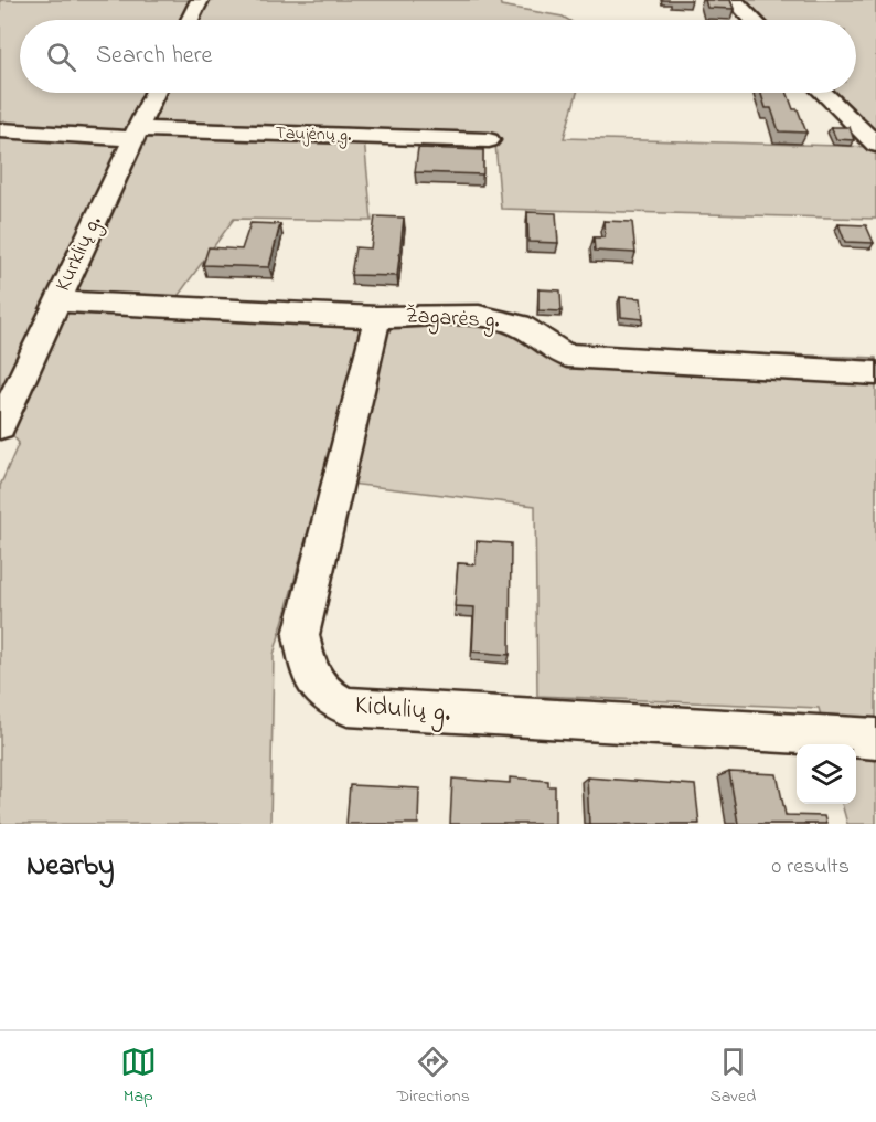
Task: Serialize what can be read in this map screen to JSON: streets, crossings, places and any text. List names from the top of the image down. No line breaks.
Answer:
{"streets":{"street":["Taujėnų g.","Kurklių g.","Žagarės g.","Kidulių g."]},"crossings":[["Taujėnų g.","Kurklių g."],["Kurklių g.","Žagarės g."],["Žagarės g.","Kidulių g."]],"page":{"search":"Search here","heading":["Nearby","0 results"],"nav":["Map","Directions","Saved"]}}
